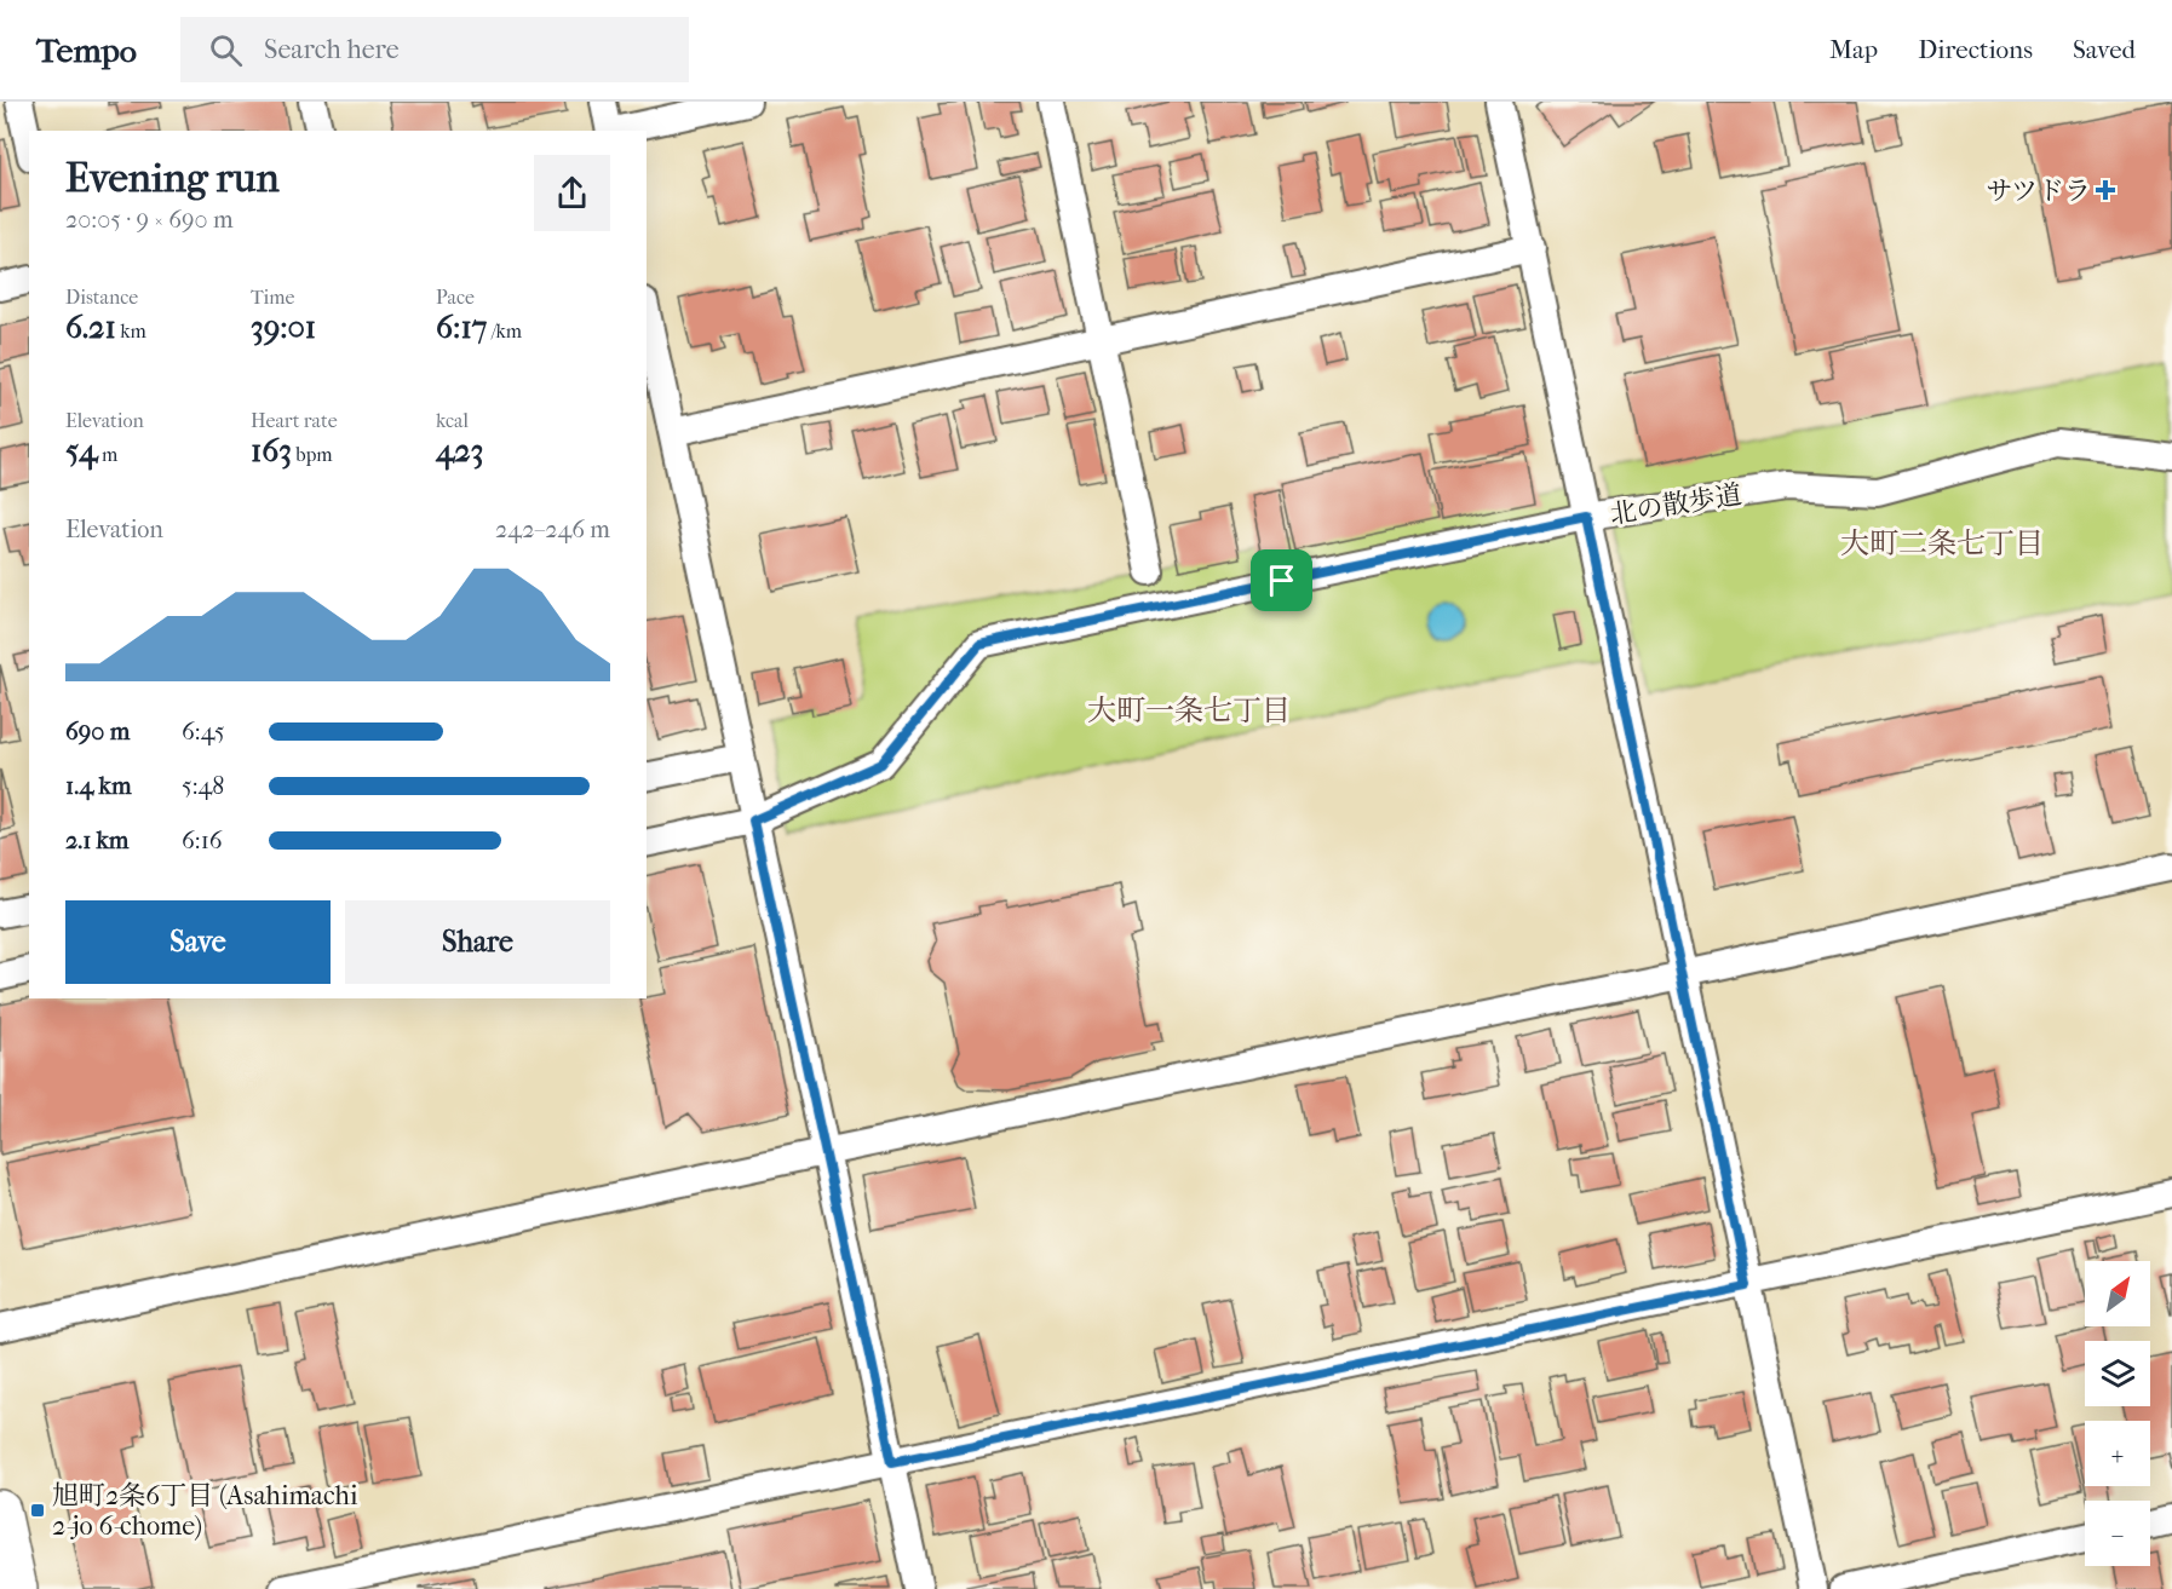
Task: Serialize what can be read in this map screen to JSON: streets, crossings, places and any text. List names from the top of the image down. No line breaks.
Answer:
{"streets":{"street":["北の散歩道"]},"districts":["大町二条七丁目","大町一条七丁目"],"places":{"health":["サツドラ"],"transit":["旭町2条6丁目 (Asahimachi 2-jo 6-chome)"]},"north":"top right","page":{"header":"Tempo","search":"Search here","nav":["Map","Directions","Saved"],"heading":["Evening run","20:05 · 9 × 690 m"],"stats":[["Distance","6.21 km"],["Time","39:01"],["Pace","6:17 /km"],["Elevation","54 m"],["Heart rate","163 bpm"],["kcal","423"]],"chart":["Elevation","242–246 m"],"list":[{"name":"690 m","note":"6:45"},{"name":"1.4 km","note":"5:48"},{"name":"2.1 km","note":"6:16"}],"buttons":["Save","Share"],"map_buttons":["+","−"]}}
